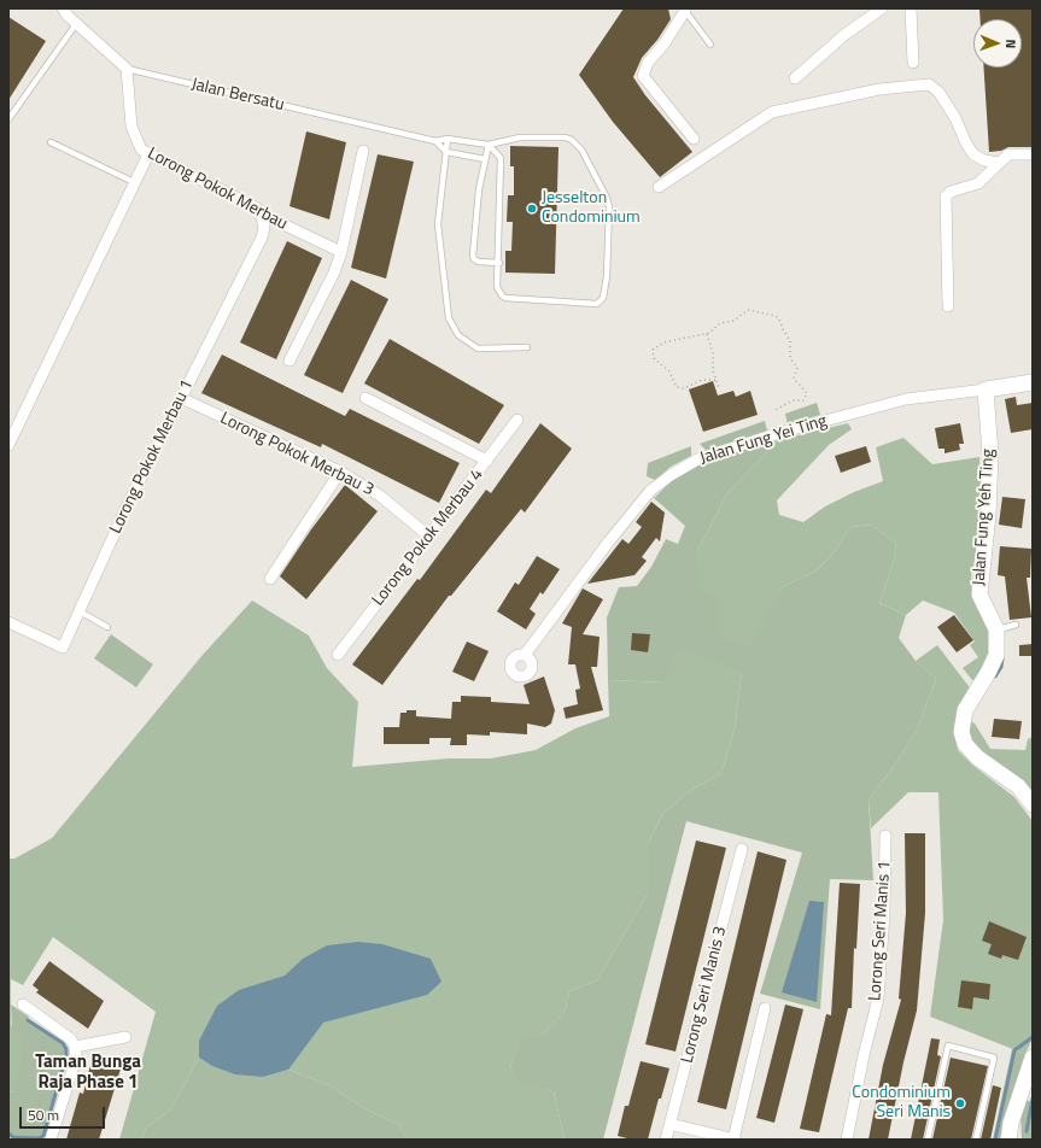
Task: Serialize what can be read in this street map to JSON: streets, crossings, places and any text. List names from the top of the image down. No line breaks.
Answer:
{"streets":{"street":["Jalan Bersatu","Lorong Pokok Merbau","Jalan Fung Yei Ting","Lorong Pokok Merbau 3","Lorong Pokok Merbau 1","Jalan Fung Yeh Ting","Lorong Pokok Merbau 4","Lorong Seri Manis 1","Lorong Seri Manis 3"]},"crossings":[["Jalan Bersatu","Lorong Pokok Merbau"],["Lorong Pokok Merbau","Lorong Pokok Merbau 1"],["Jalan Fung Yei Ting","Jalan Fung Yeh Ting"],["Lorong Pokok Merbau 3","Lorong Pokok Merbau 1"],["Lorong Pokok Merbau 3","Lorong Pokok Merbau 4"]],"districts":["Taman Bunga Raja Phase 1"],"places":["Jesselton Condominium","Condominium Seri Manis"],"scale_bar":"50 m","north":"right"}
